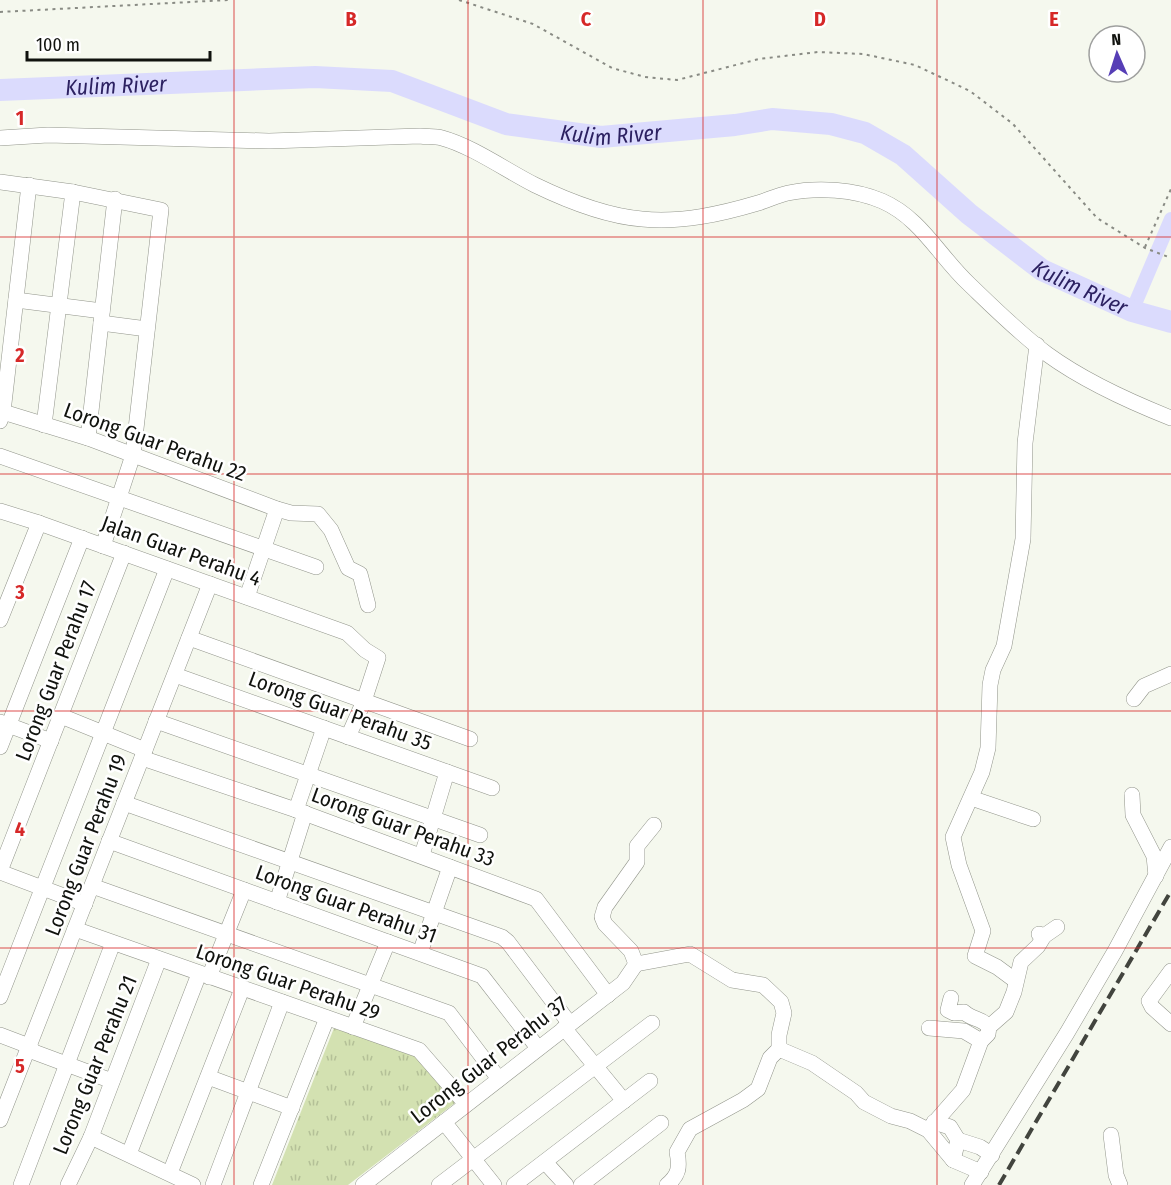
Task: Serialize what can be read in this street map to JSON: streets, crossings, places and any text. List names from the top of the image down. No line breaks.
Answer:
{"streets":{"street":["Lorong Guar Perahu 22","Jalan Guar Perahu 4","Lorong Guar Perahu 17","Lorong Guar Perahu 35","Lorong Guar Perahu 33","Lorong Guar Perahu 19","Lorong Guar Perahu 31","Lorong Guar Perahu 29","Lorong Guar Perahu 37","Lorong Guar Perahu 21"]},"crossings":[["Jalan Guar Perahu 4","Lorong Guar Perahu 17"],["Jalan Guar Perahu 4","Lorong Guar Perahu 19"],["Lorong Guar Perahu 17","Lorong Guar Perahu 33"],["Lorong Guar Perahu 35","Lorong Guar Perahu 19"],["Lorong Guar Perahu 33","Lorong Guar Perahu 19"],["Lorong Guar Perahu 33","Lorong Guar Perahu 37"],["Lorong Guar Perahu 19","Lorong Guar Perahu 31"],["Lorong Guar Perahu 19","Lorong Guar Perahu 29"],["Lorong Guar Perahu 31","Lorong Guar Perahu 37"],["Lorong Guar Perahu 29","Lorong Guar Perahu 37"],["Lorong Guar Perahu 29","Lorong Guar Perahu 21"]],"water":["Kulim River"],"scale_bar":"100 m","north":"top","grid":{"columns":["B","C","D","E"],"rows":["1","2","3","4","5"]}}
